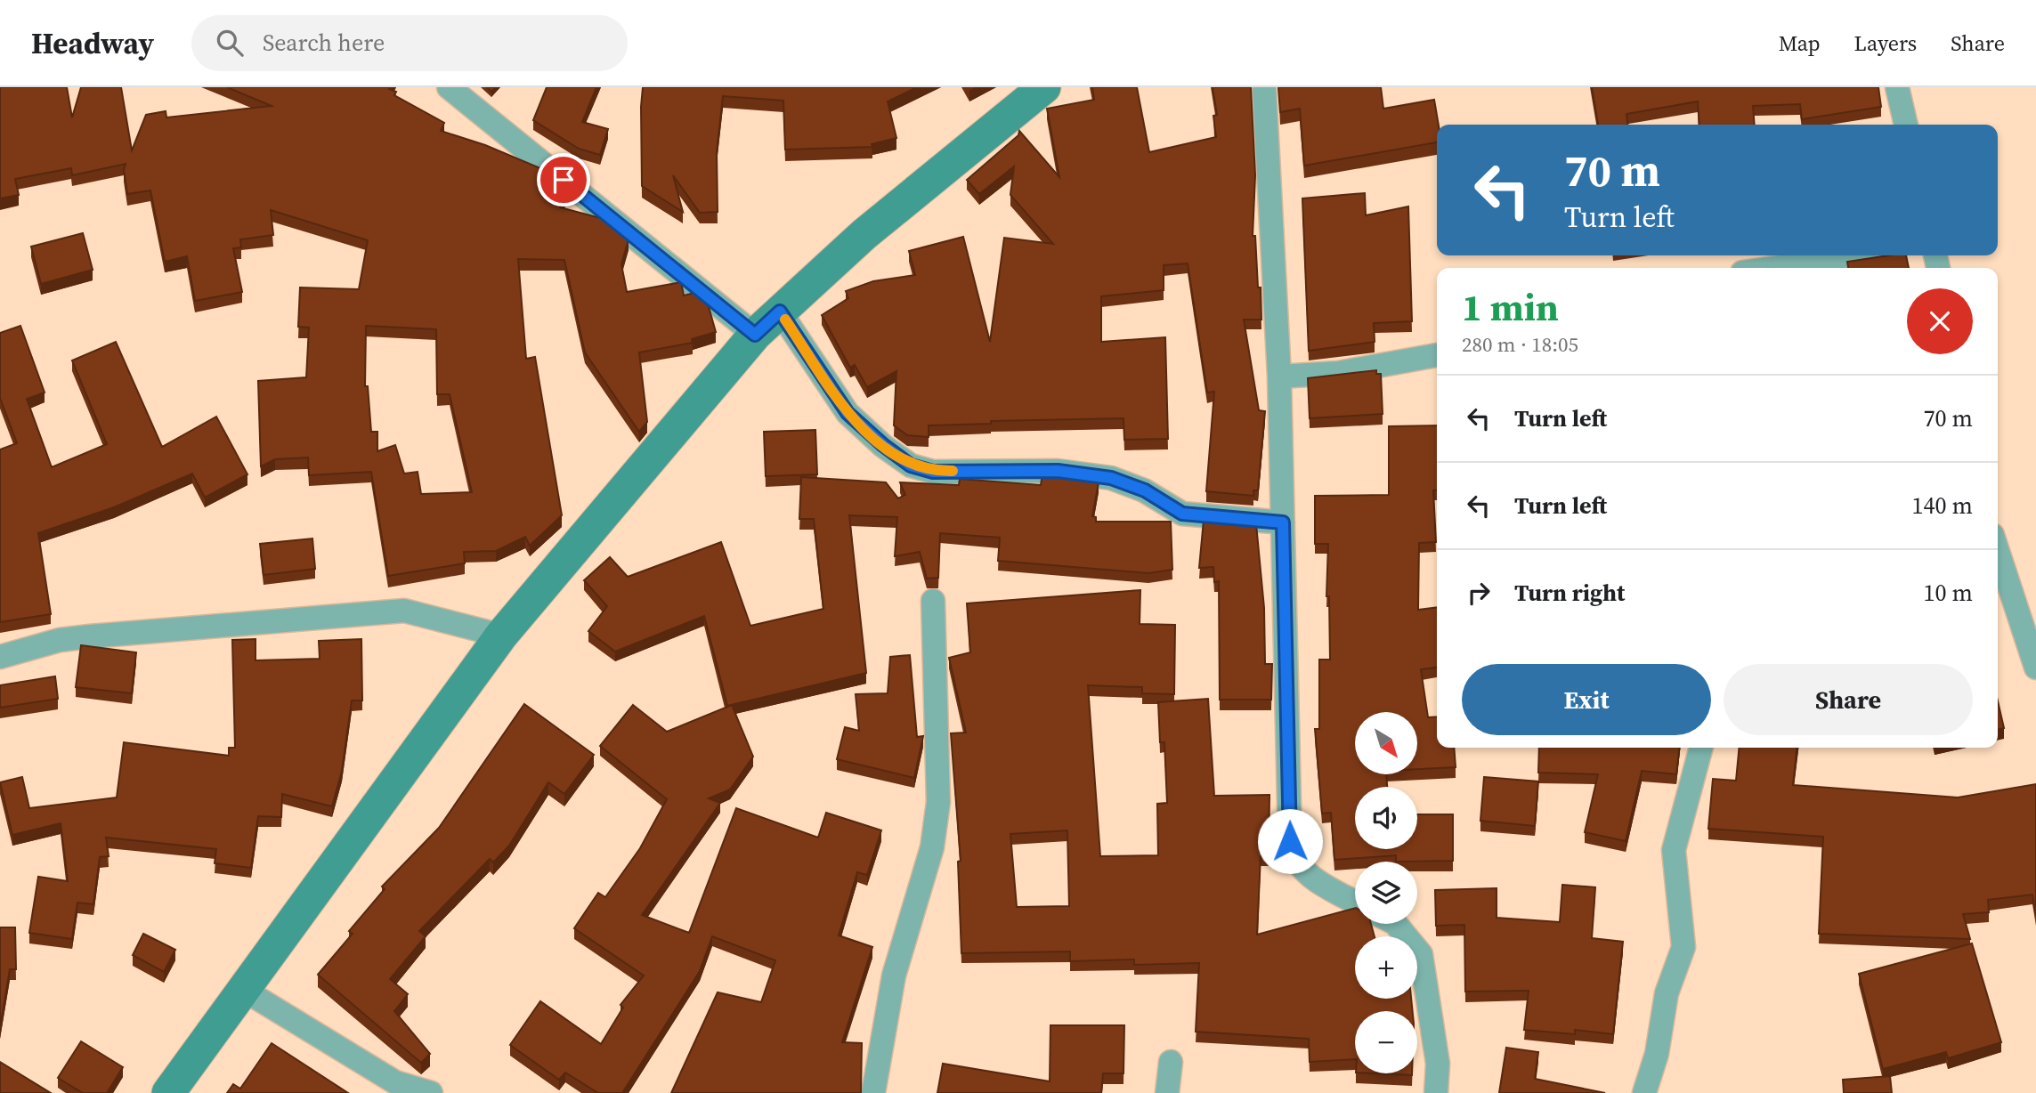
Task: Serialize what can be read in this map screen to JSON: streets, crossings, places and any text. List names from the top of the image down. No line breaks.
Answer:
{"north":"bottom right","page":{"header":"Headway","search":"Search here","nav":["Map","Layers","Share"],"turn":["70 m","Turn left"],"heading":["1 min","280 m · 18:05"],"list":[{"name":"Turn left","value":"70 m"},{"name":"Turn left","value":"140 m"},{"name":"Turn right","value":"10 m"}],"buttons":["Exit","Share"],"map_buttons":["+","−"]}}
